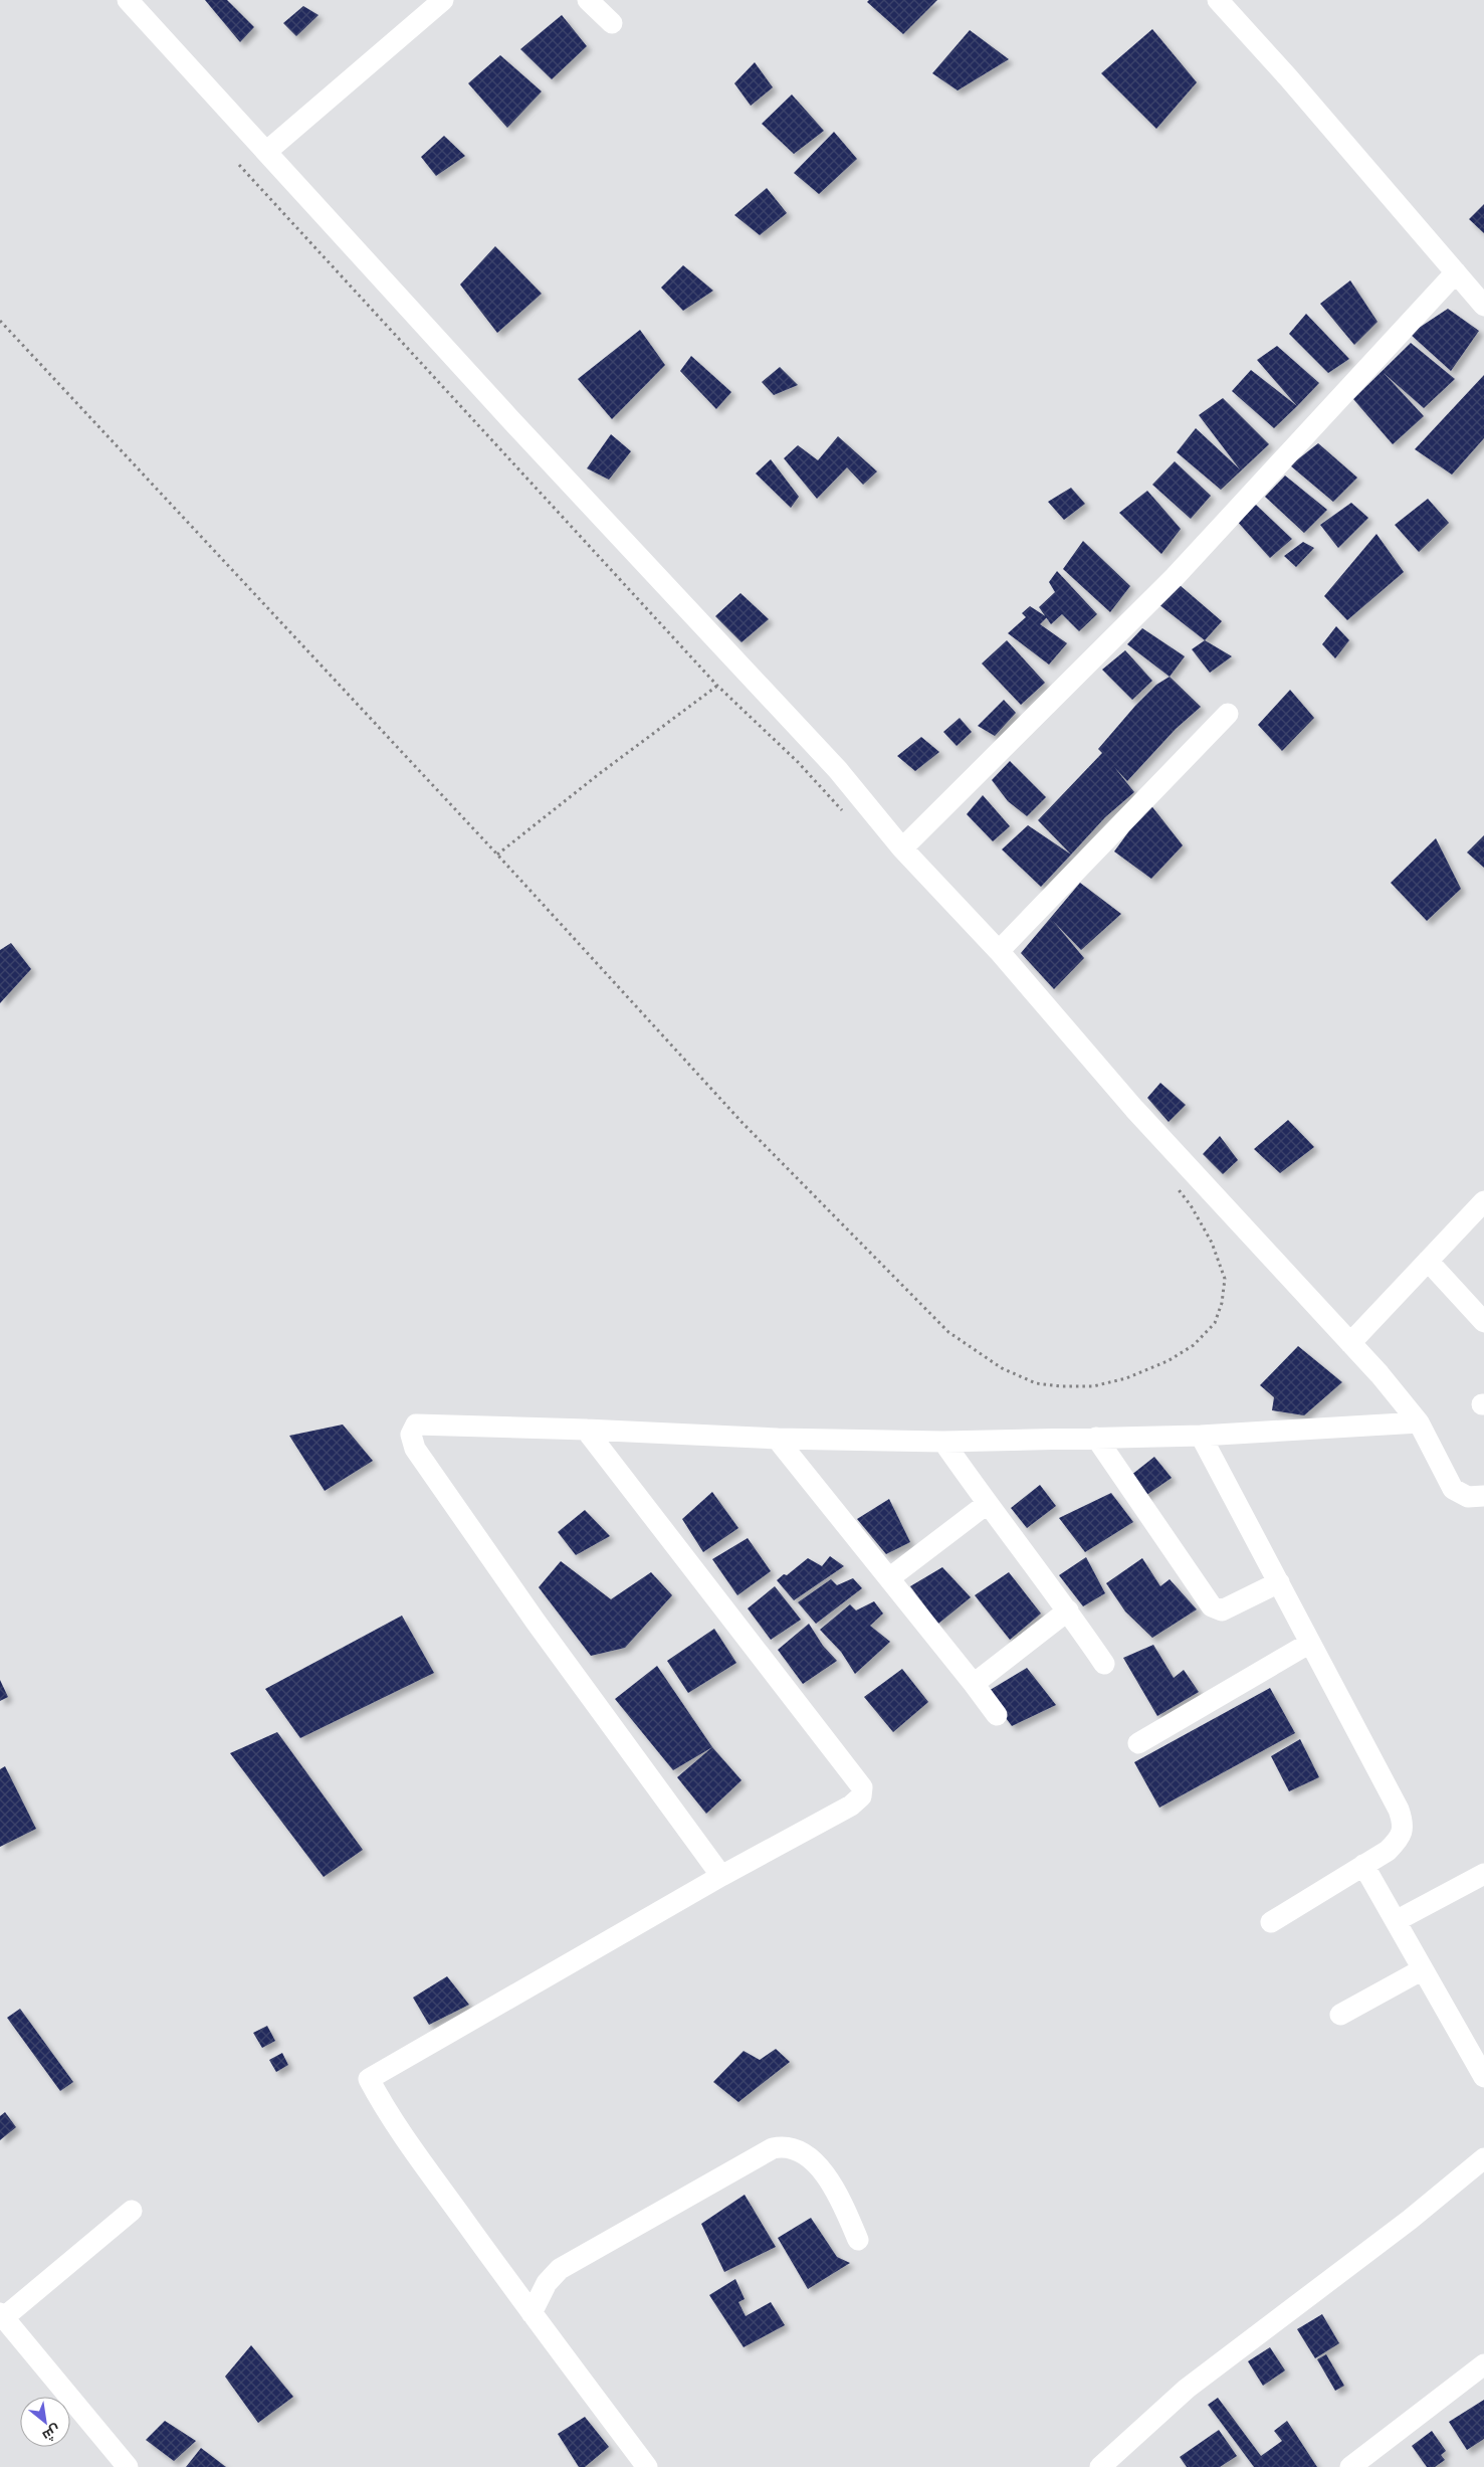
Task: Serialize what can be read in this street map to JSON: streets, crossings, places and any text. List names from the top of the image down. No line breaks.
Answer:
{"north":"bottom right"}
